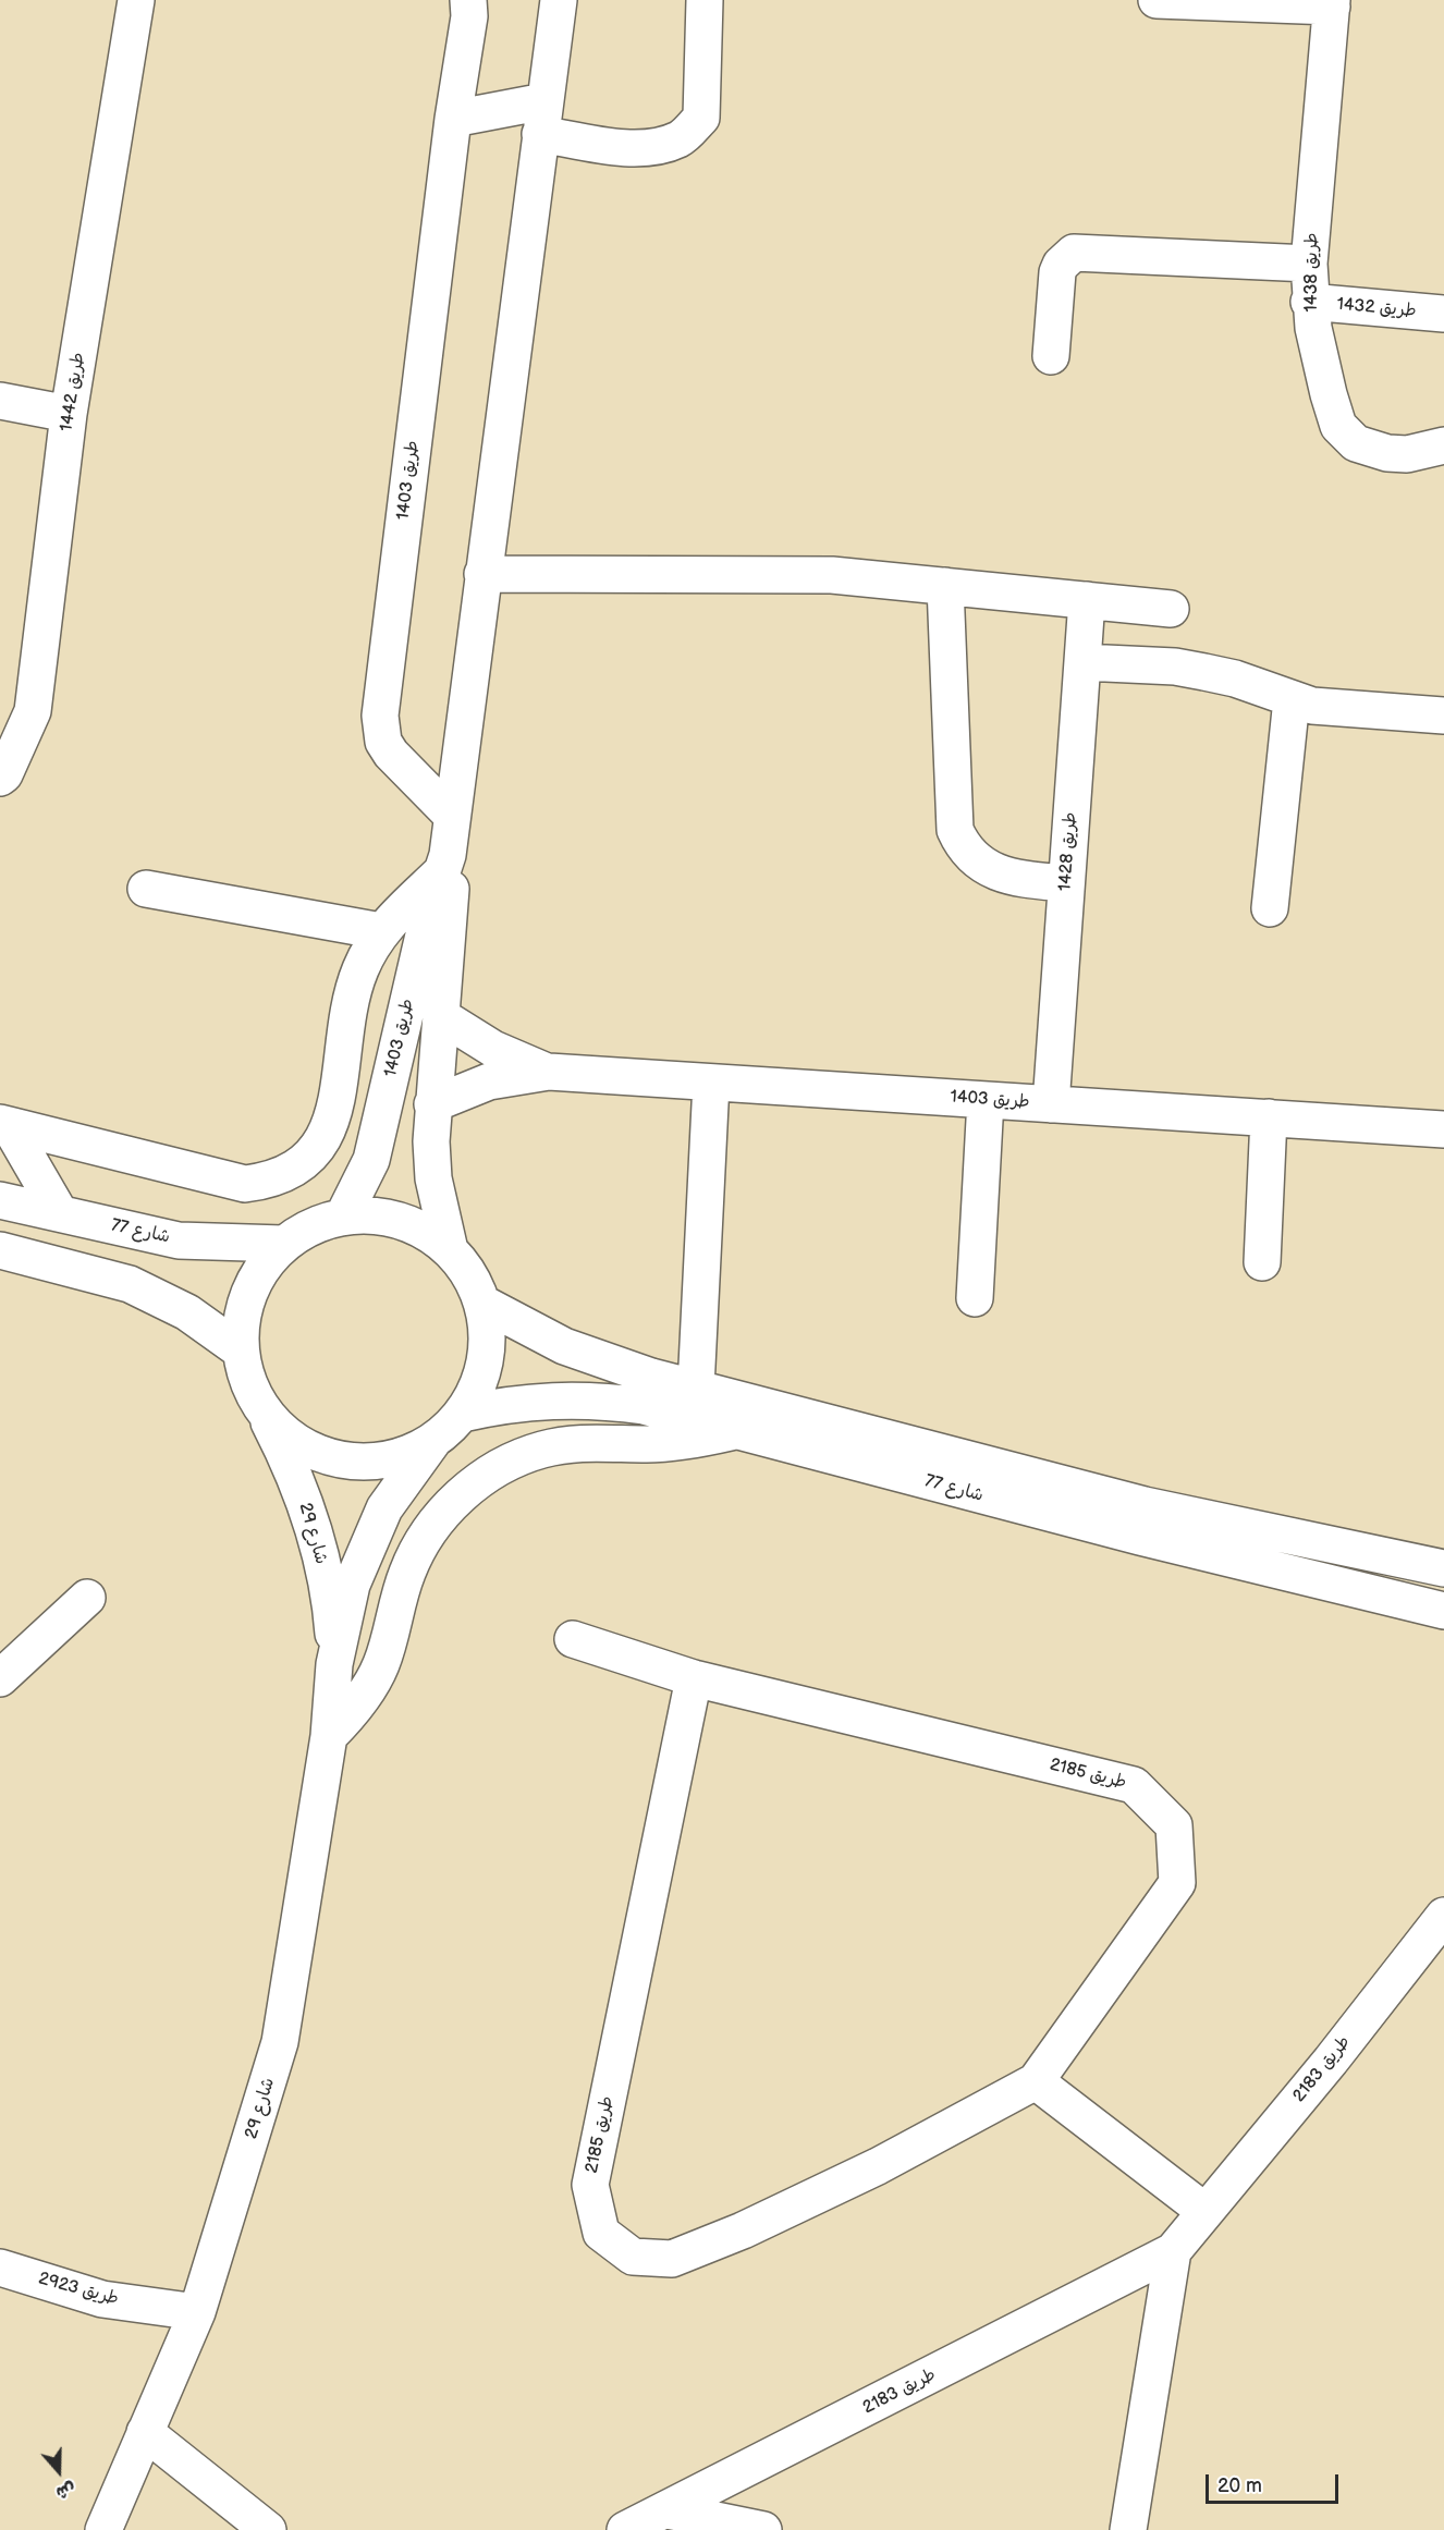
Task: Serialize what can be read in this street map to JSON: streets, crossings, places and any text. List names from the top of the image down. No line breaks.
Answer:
{"streets":{"street":["طريق 1438","طريق 1432","طريق 1442","طريق 1403","طريق 1428","شارع 77","شارع 29","طريق 2185","طريق 2183","طريق 2923"]},"crossings":[["طريق 1438","طريق 1432"],["طريق 1403","طريق 1428"],["شارع 29","طريق 2923"]],"scale_bar":"20 m","north":"bottom"}
